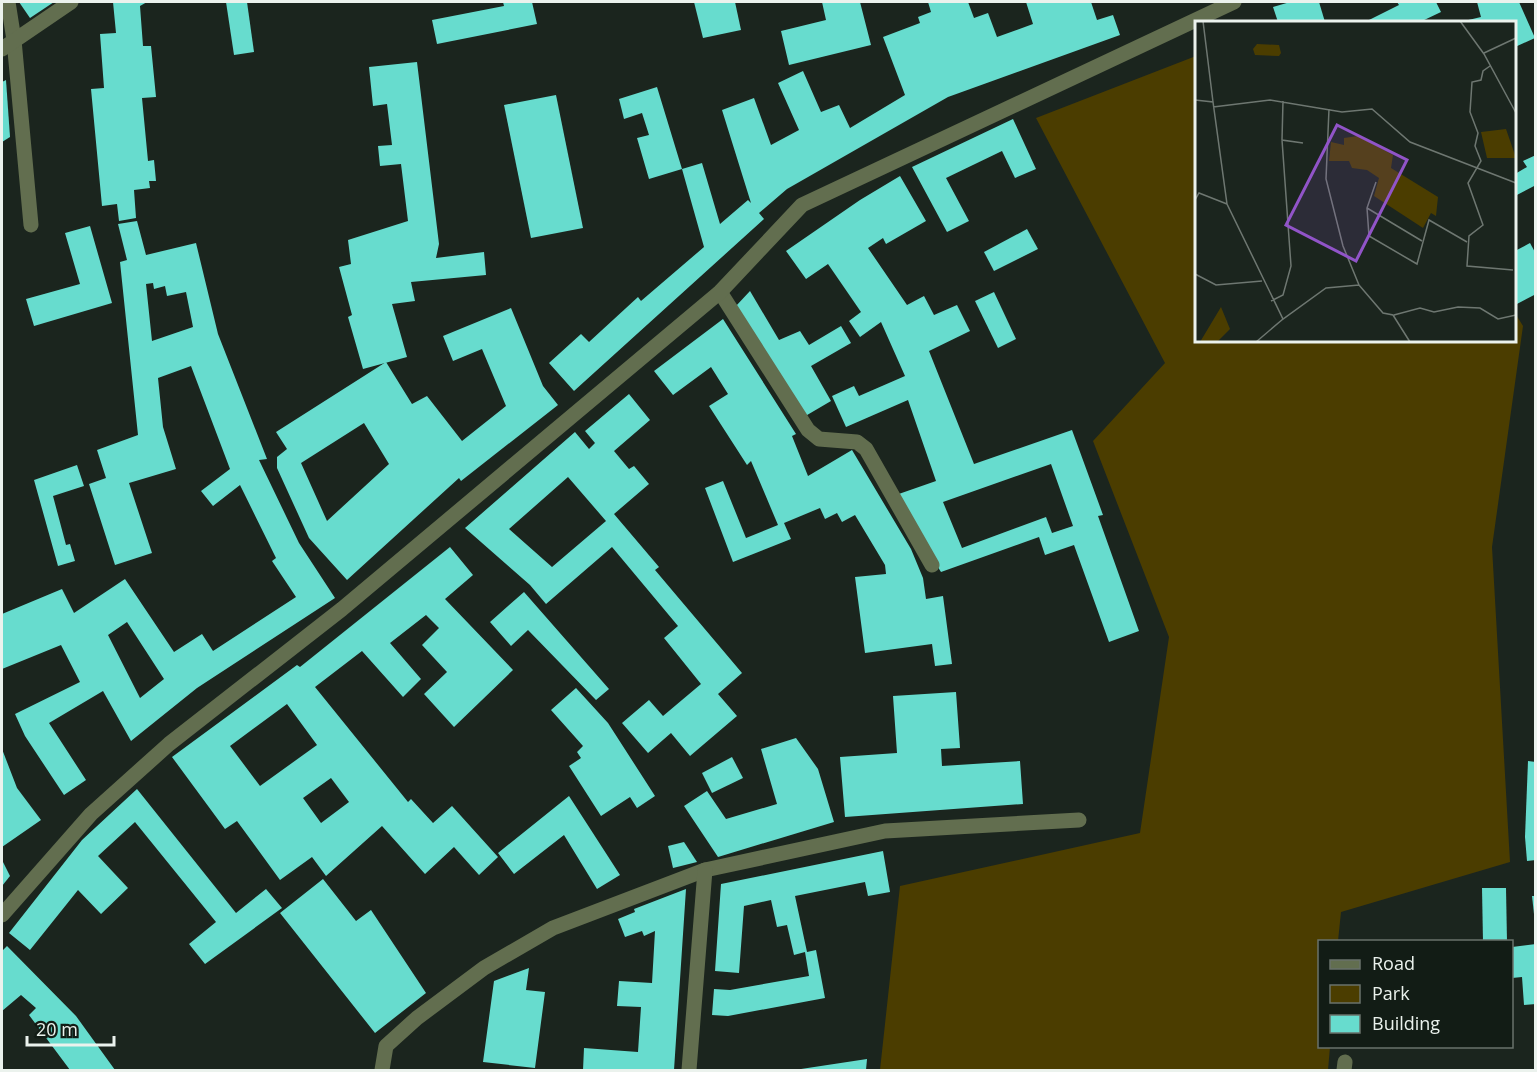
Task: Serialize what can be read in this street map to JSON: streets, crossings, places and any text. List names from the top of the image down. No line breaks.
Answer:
{"legend":["Road","Park","Building"],"scale_bar":"20 m"}
